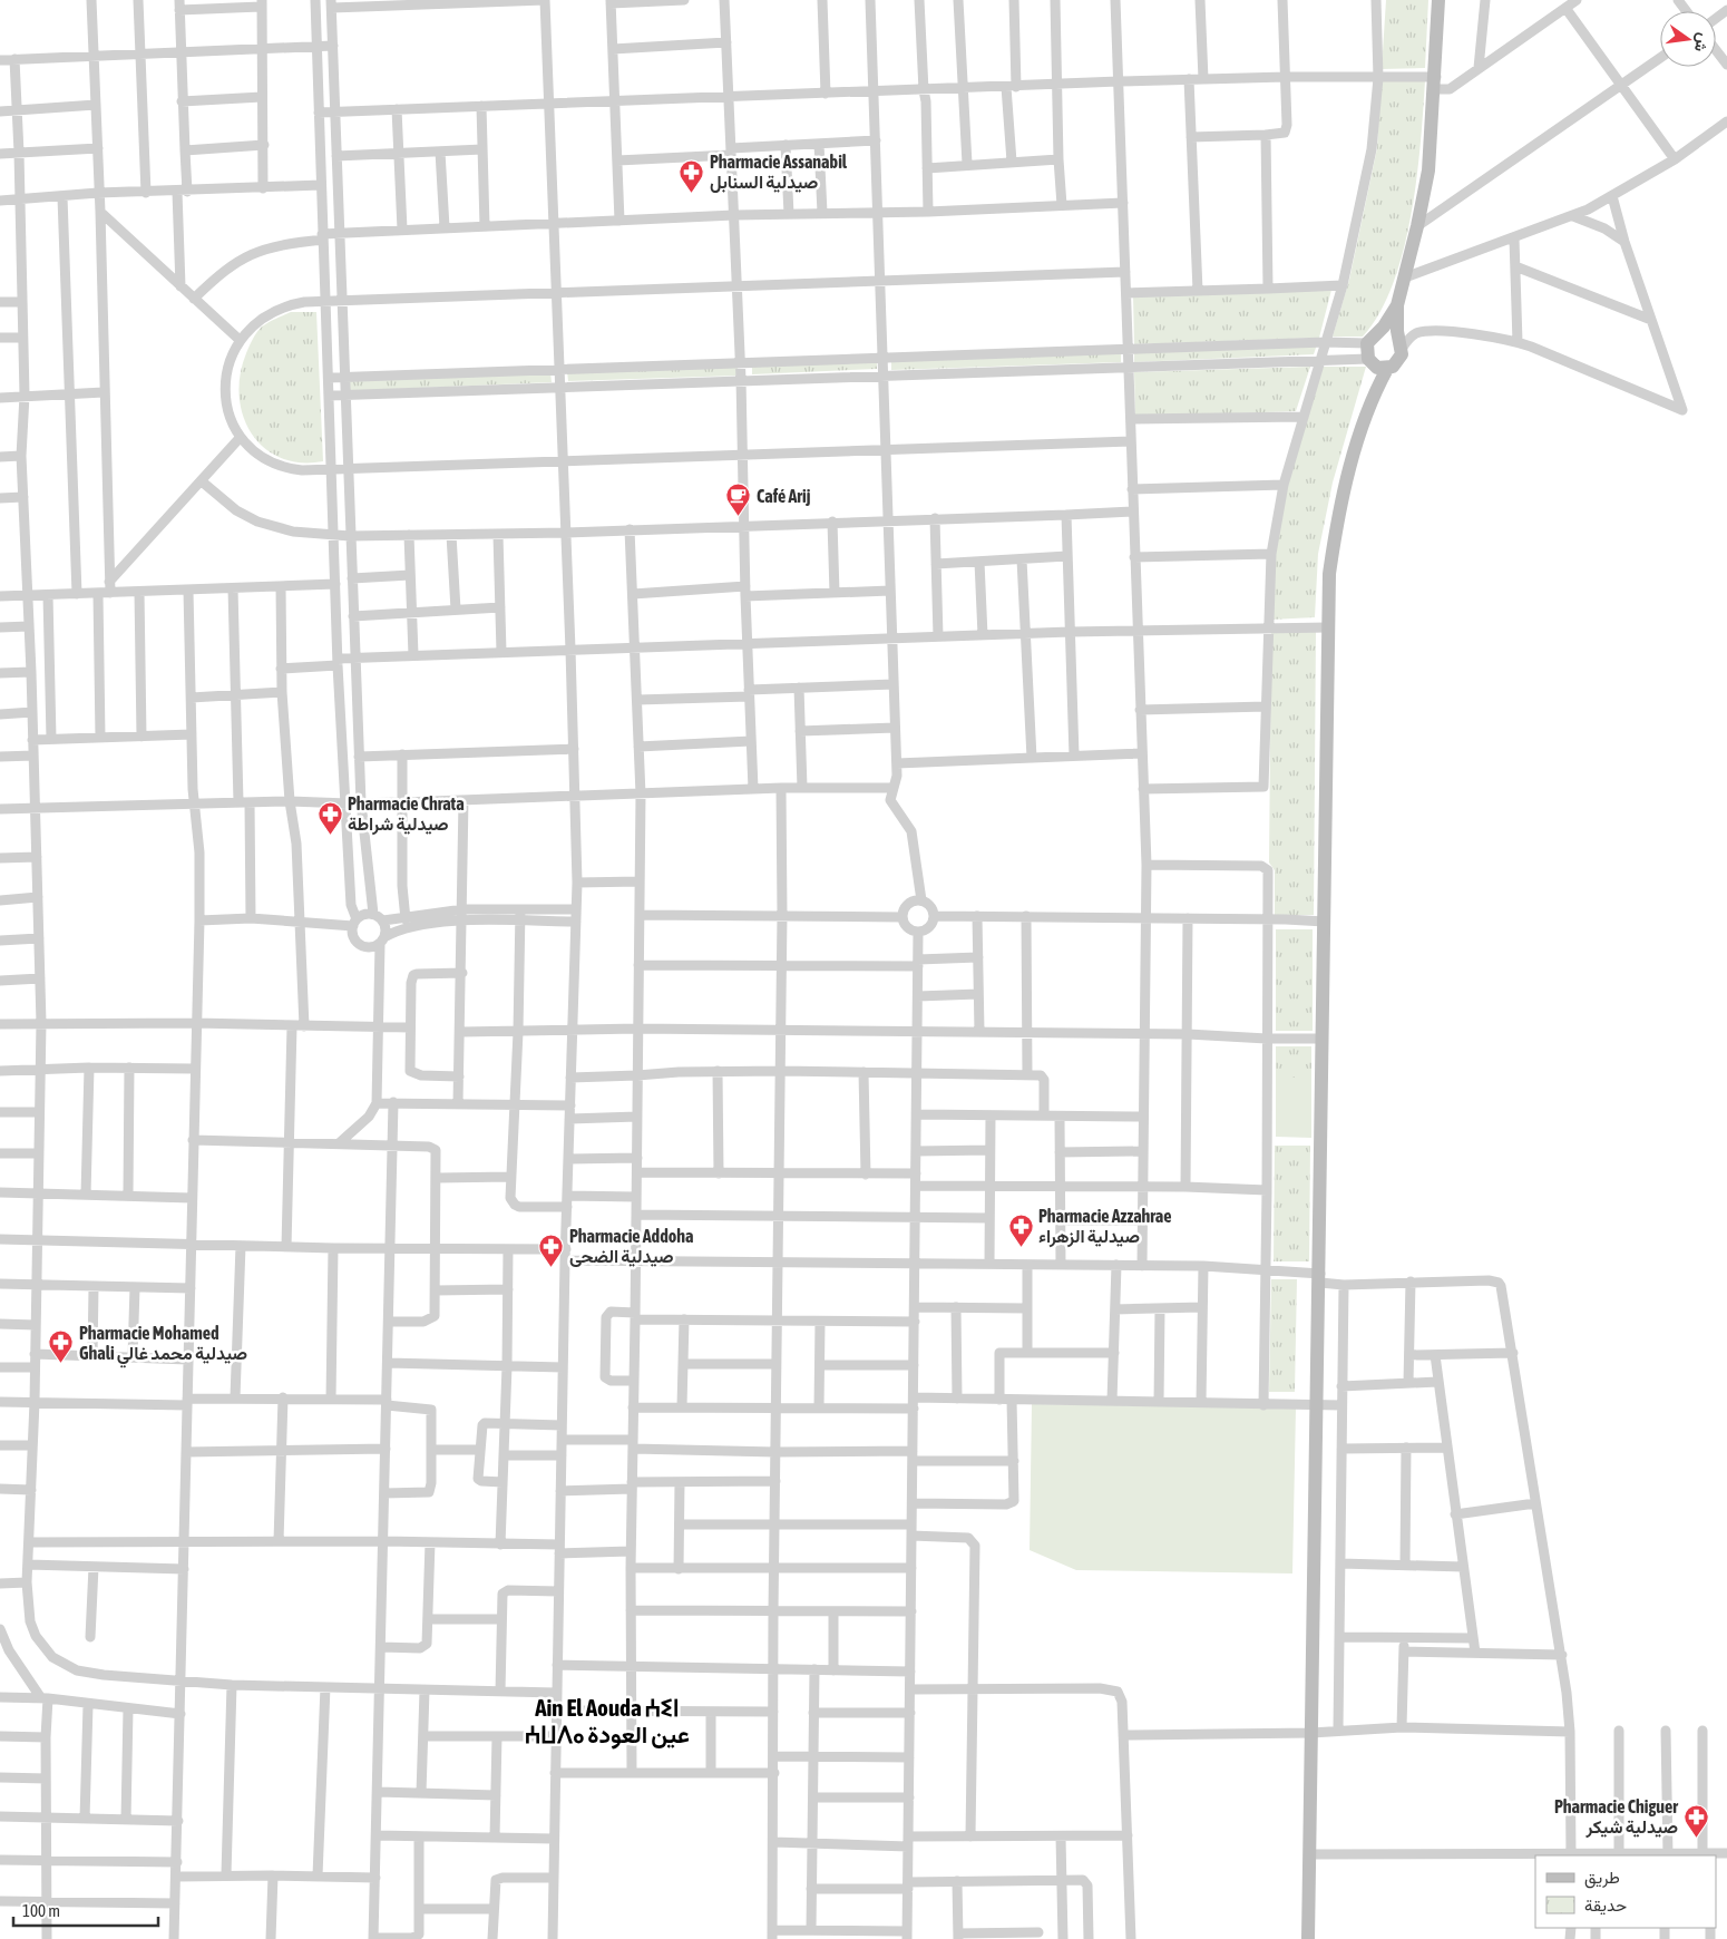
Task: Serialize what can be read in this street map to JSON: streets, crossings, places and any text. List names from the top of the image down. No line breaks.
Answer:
{"districts":["Ain El Aouda ⵄⵉⵏ ⵄⵡⴷⴰ عين العودة"],"places":{"pharmacy":["Pharmacie Assanabil صيدلية السنابل","Pharmacie Chrata صيدلية شراطة","Pharmacie Azzahrae صيدلية الزهراء","Pharmacie Addoha صيدلية الضحى","Pharmacie Mohamed Ghali صيدلية محمد غالي","Pharmacie Chiguer صيدلية شيكر"],"cafe":["Café Arij"]},"legend":["طريق","حديقة"],"scale_bar":"100 m","north":"right"}
